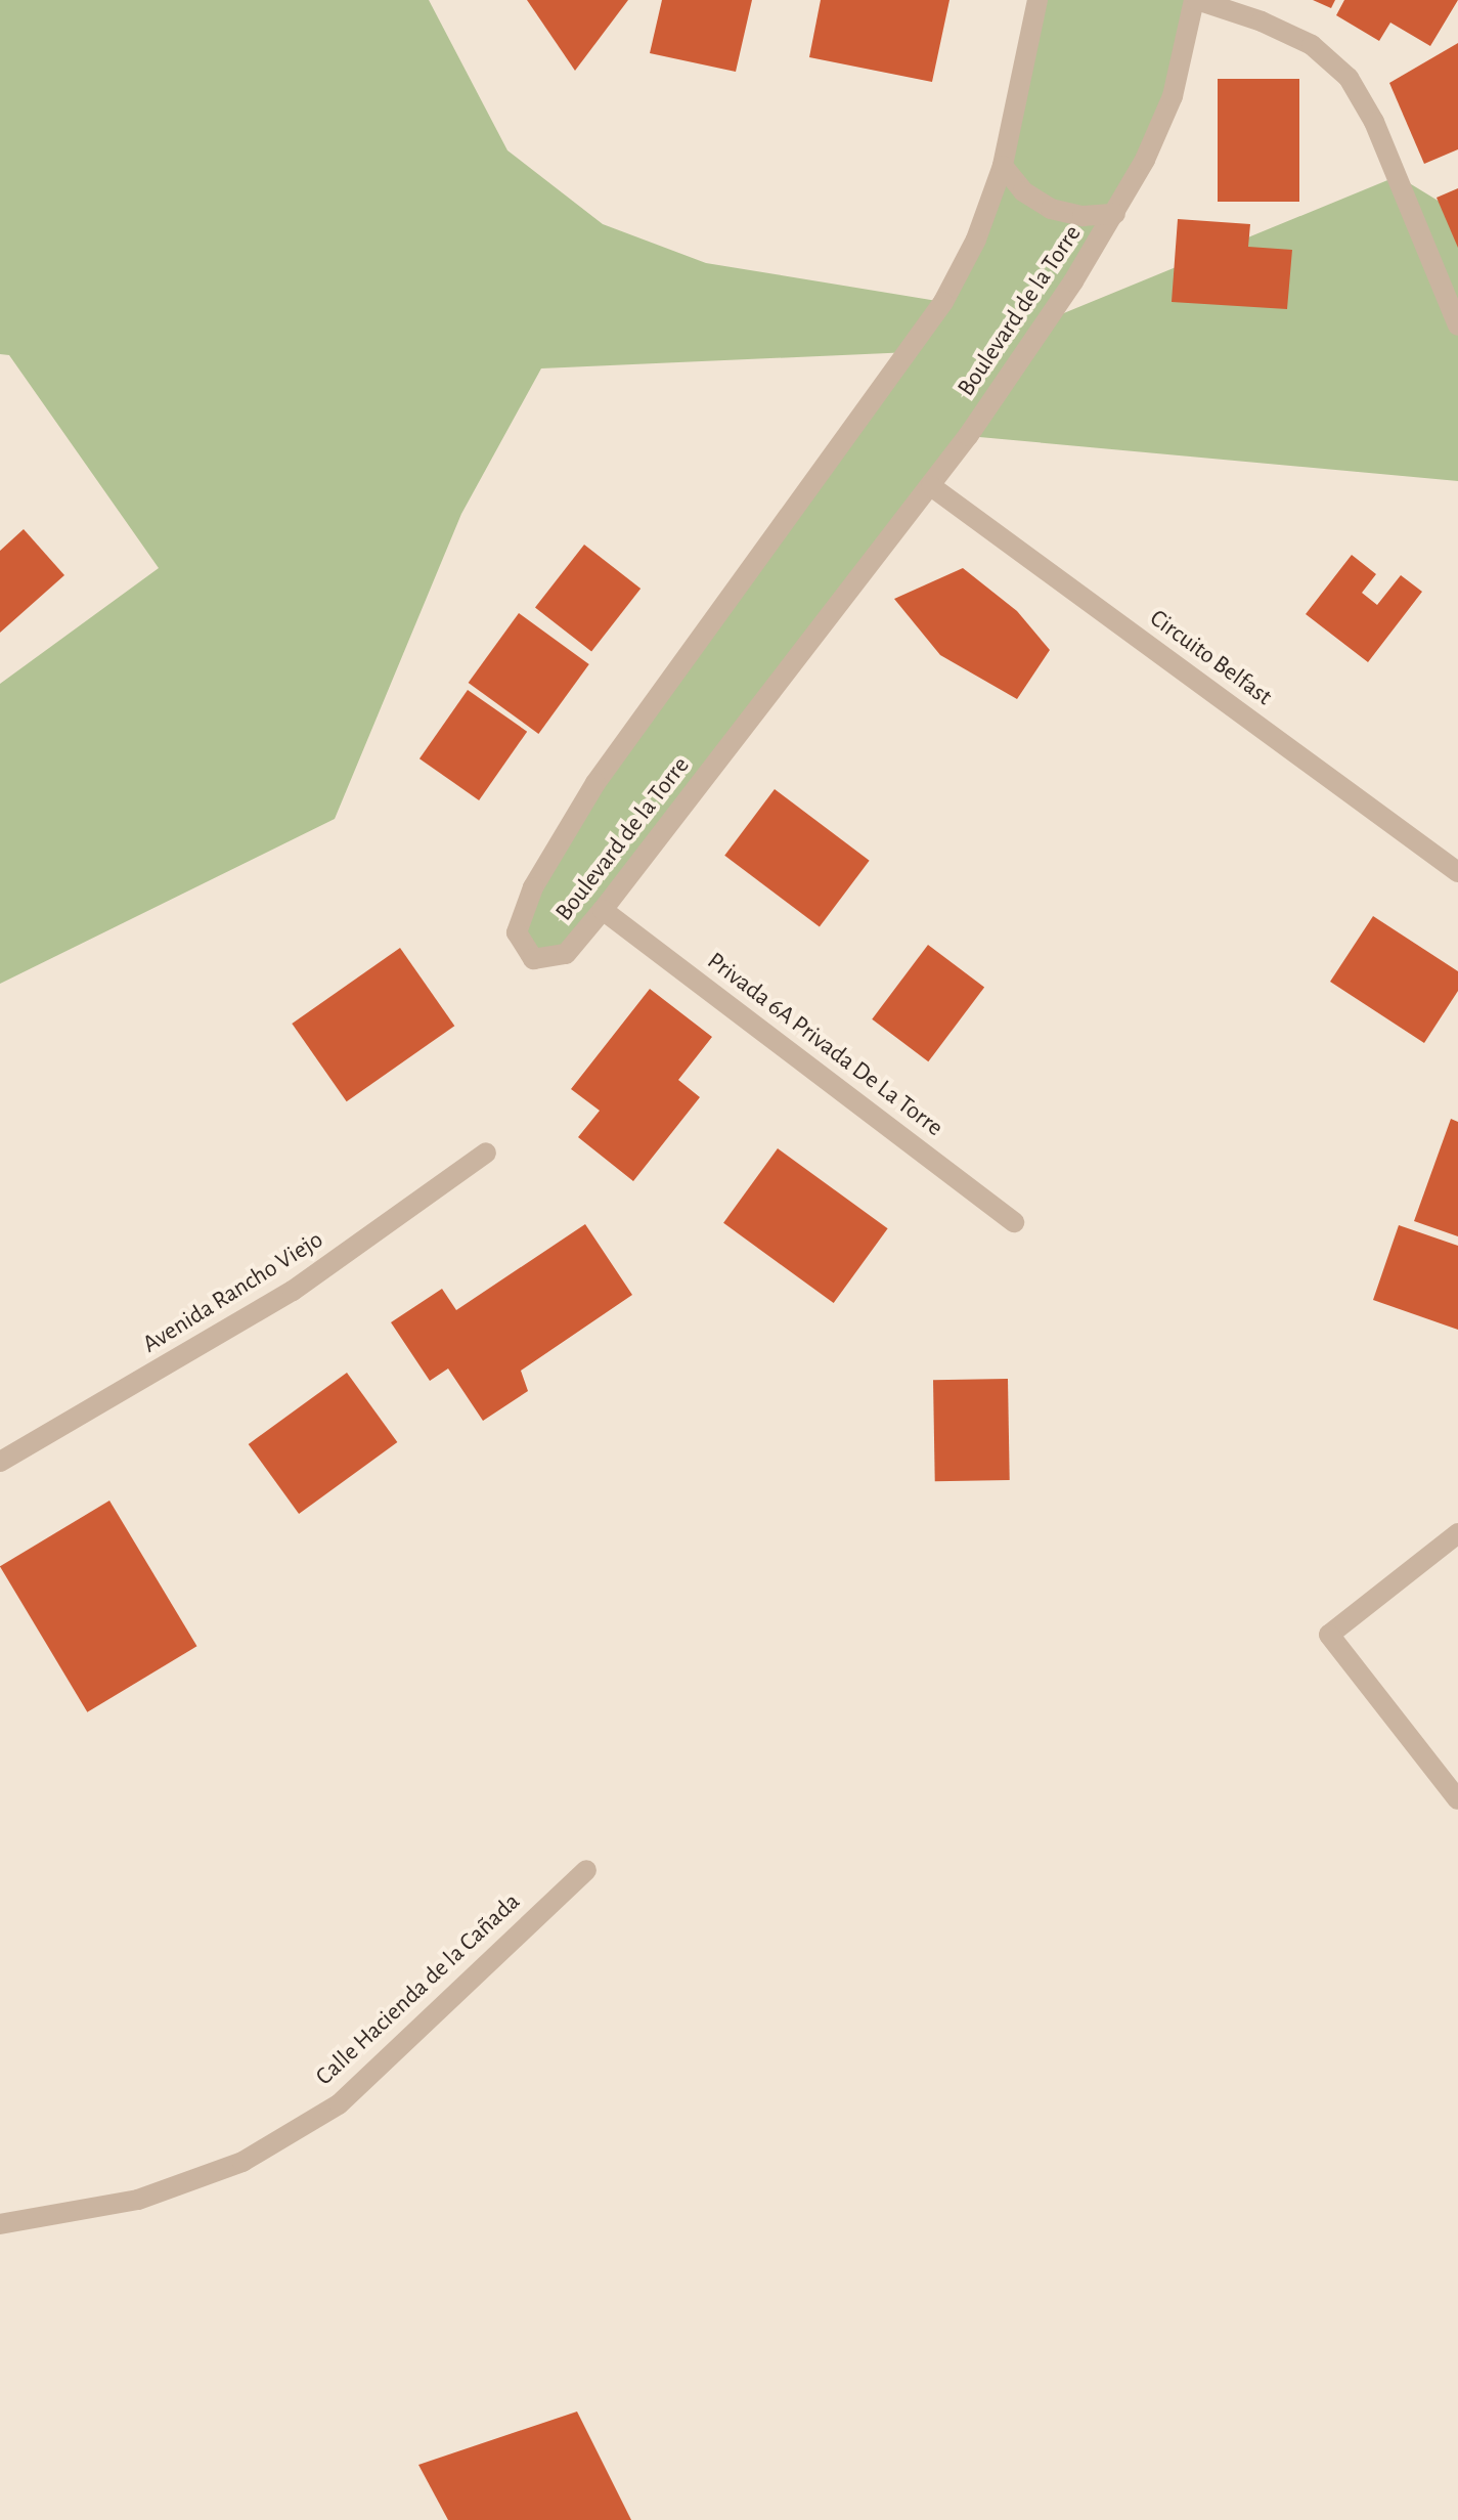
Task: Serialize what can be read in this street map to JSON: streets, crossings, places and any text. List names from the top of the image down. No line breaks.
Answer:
{"streets":{"street":["Boulevard de la Torre","Circuito Belfast","Privada 6A Privada De La Torre","Avenida Rancho Viejo","Calle Hacienda de la Cañada"]},"crossings":[["Boulevard de la Torre","Circuito Belfast"],["Boulevard de la Torre","Privada 6A Privada De La Torre"]]}
